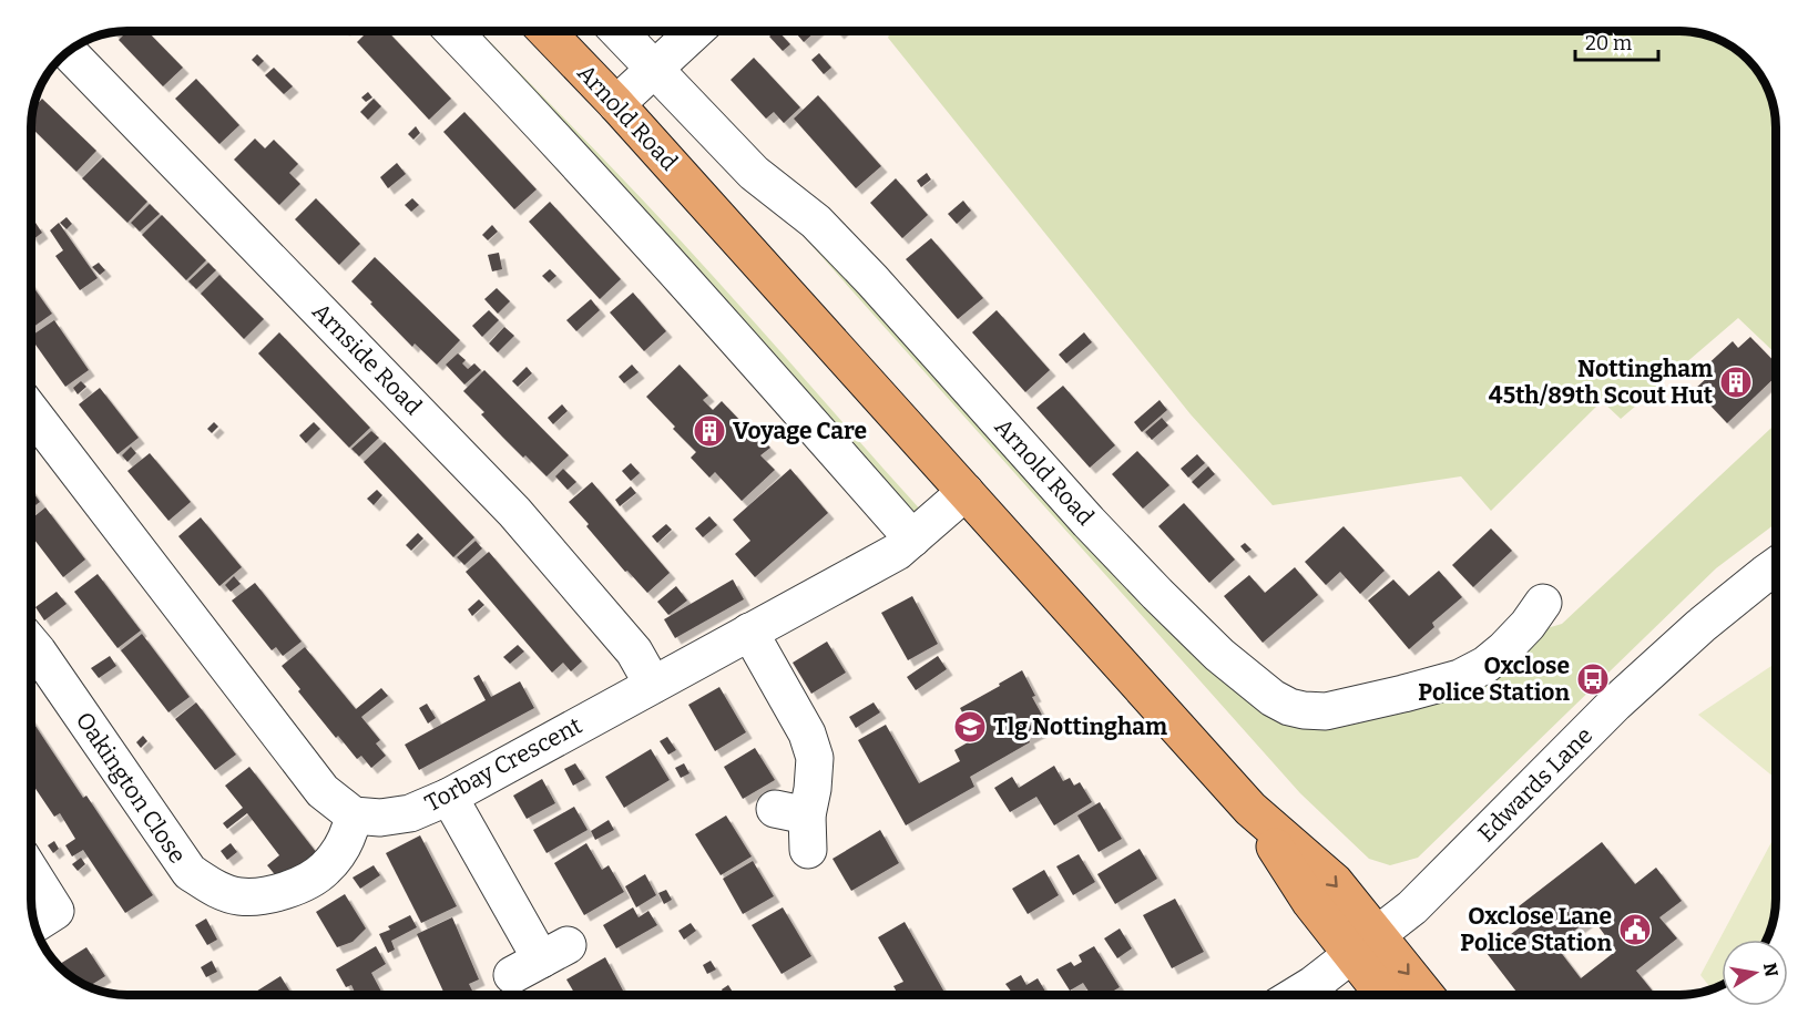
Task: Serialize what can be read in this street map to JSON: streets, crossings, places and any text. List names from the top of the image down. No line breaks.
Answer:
{"streets":{"main road":["Arnold Road"],"street":["Arnside Road","Torbay Crescent","Edwards Lane","Oakington Close"]},"crossings":[["Arnold Road","Torbay Crescent"],["Arnold Road","Edwards Lane"],["Arnside Road","Torbay Crescent"],["Torbay Crescent","Oakington Close"]],"places":{"building":["Nottingham 45th/89th Scout Hut","Voyage Care"],"bus stop":["Oxclose Police Station"],"school or university":["Tlg Nottingham"],"public building":["Oxclose Lane Police Station"]},"scale_bar":"20 m","north":"right"}
